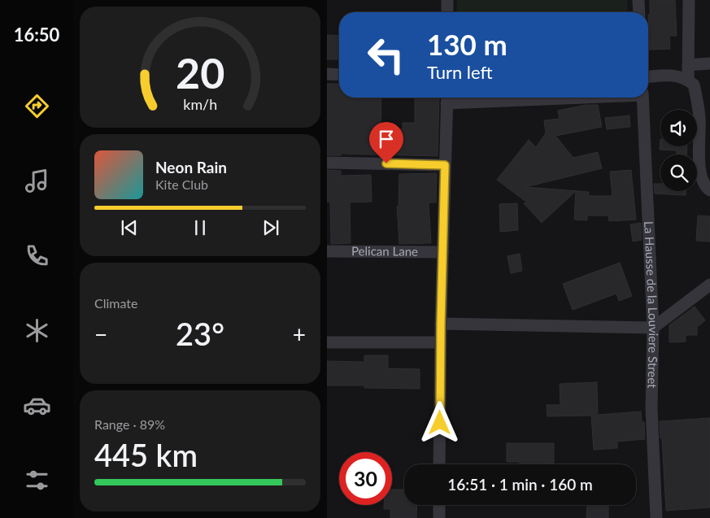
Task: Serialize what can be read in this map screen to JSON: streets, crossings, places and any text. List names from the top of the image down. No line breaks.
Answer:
{"streets":{"street":["Pelican Lane","La Hausse de la Louviere Street"]},"page":{"tabs":"16:50","turn":["130 m","Turn left"],"song":["Neon Rain","Kite Club"],"tile":["Climate",["Range · 89%","445 km"]],"heat":["−","23°","+"],"limit":"30","trip":"16:51 · 1 min · 160 m","gauge":["20","km/h"]}}
